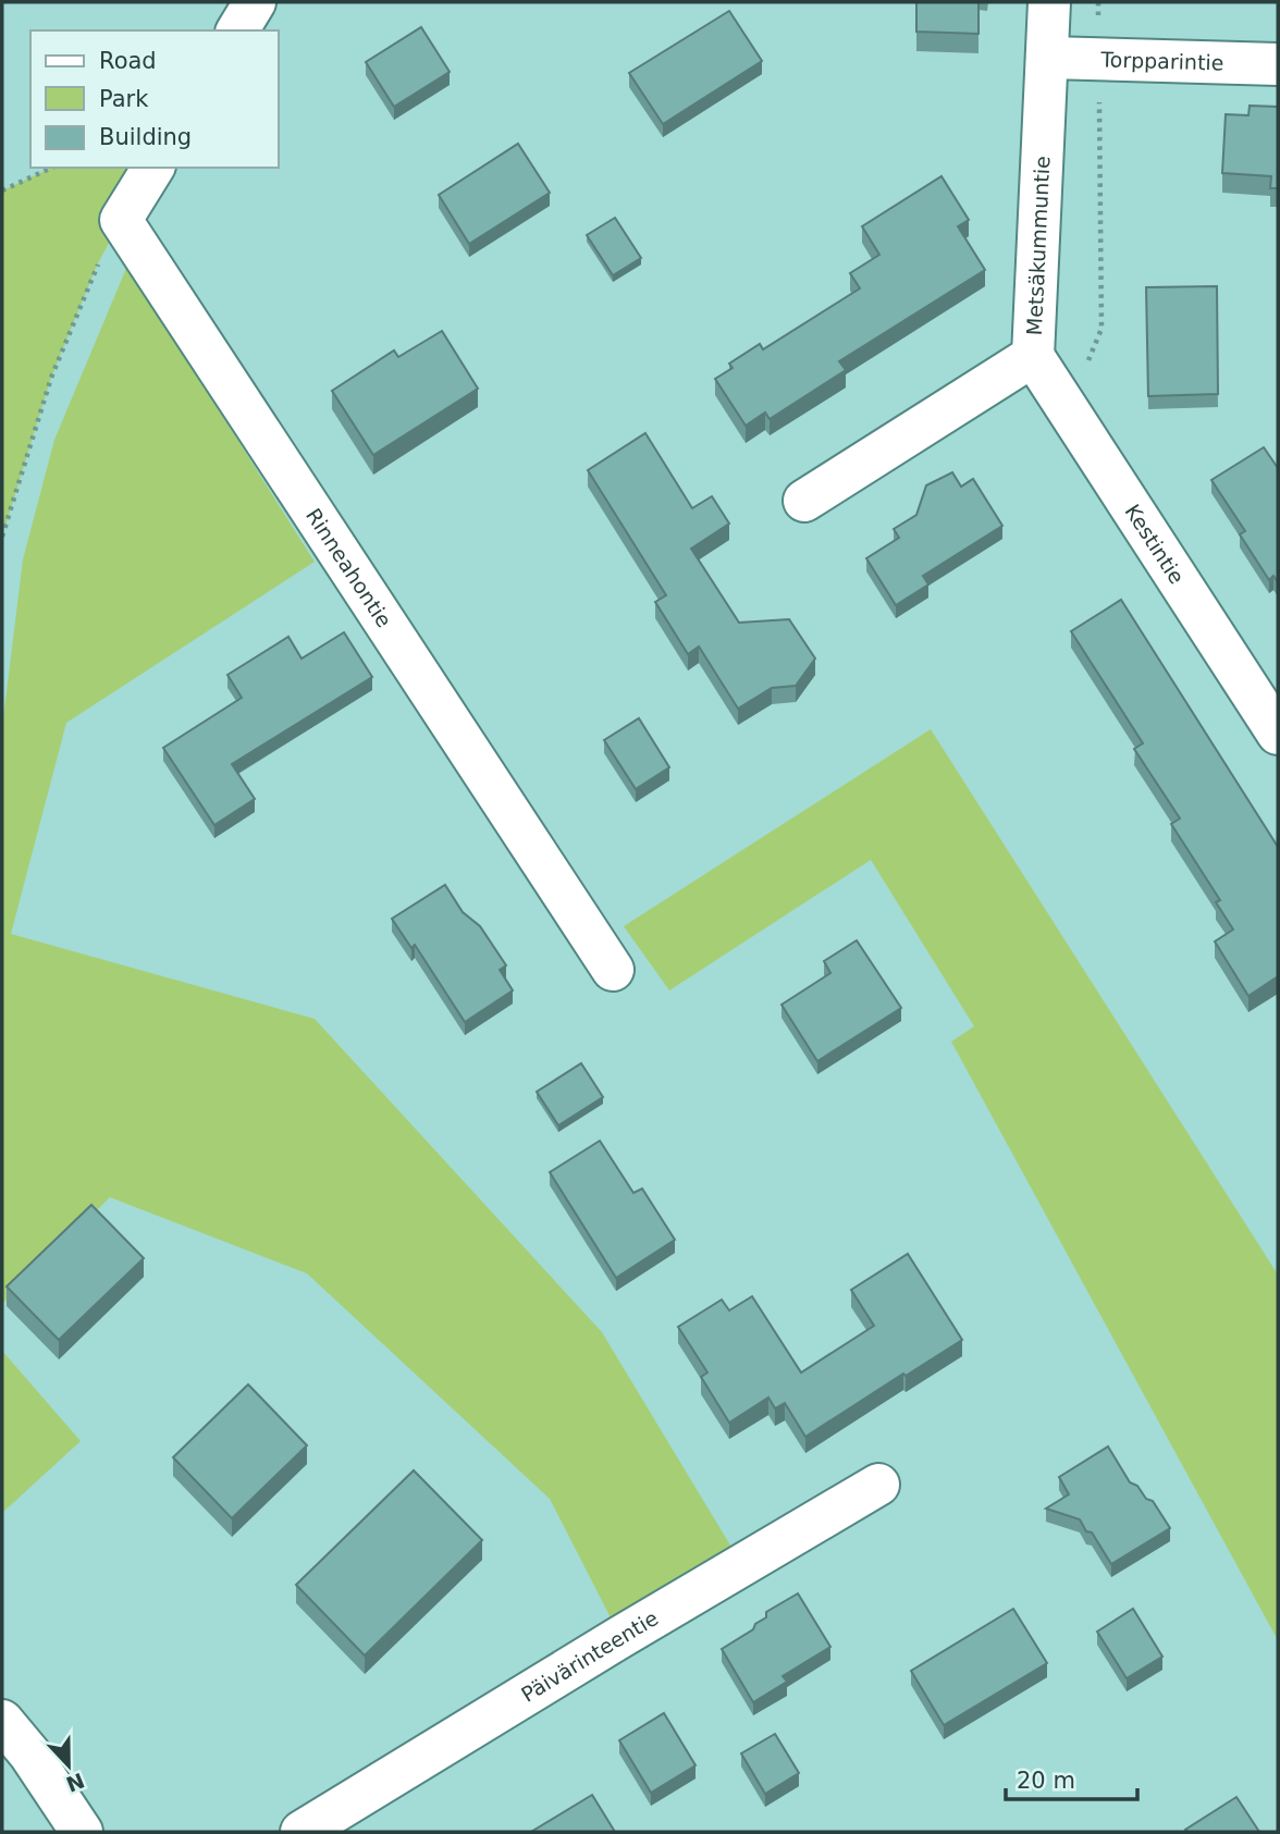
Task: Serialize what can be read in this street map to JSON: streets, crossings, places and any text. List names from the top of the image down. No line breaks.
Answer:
{"streets":{"street":["Torpparintie","Metsäkummuntie","Kestintie","Rinneahontie","Päivärinteentie"]},"crossings":[["Torpparintie","Metsäkummuntie"],["Metsäkummuntie","Kestintie"]],"legend":["Road","Park","Building"],"scale_bar":"20 m","north":"bottom"}
